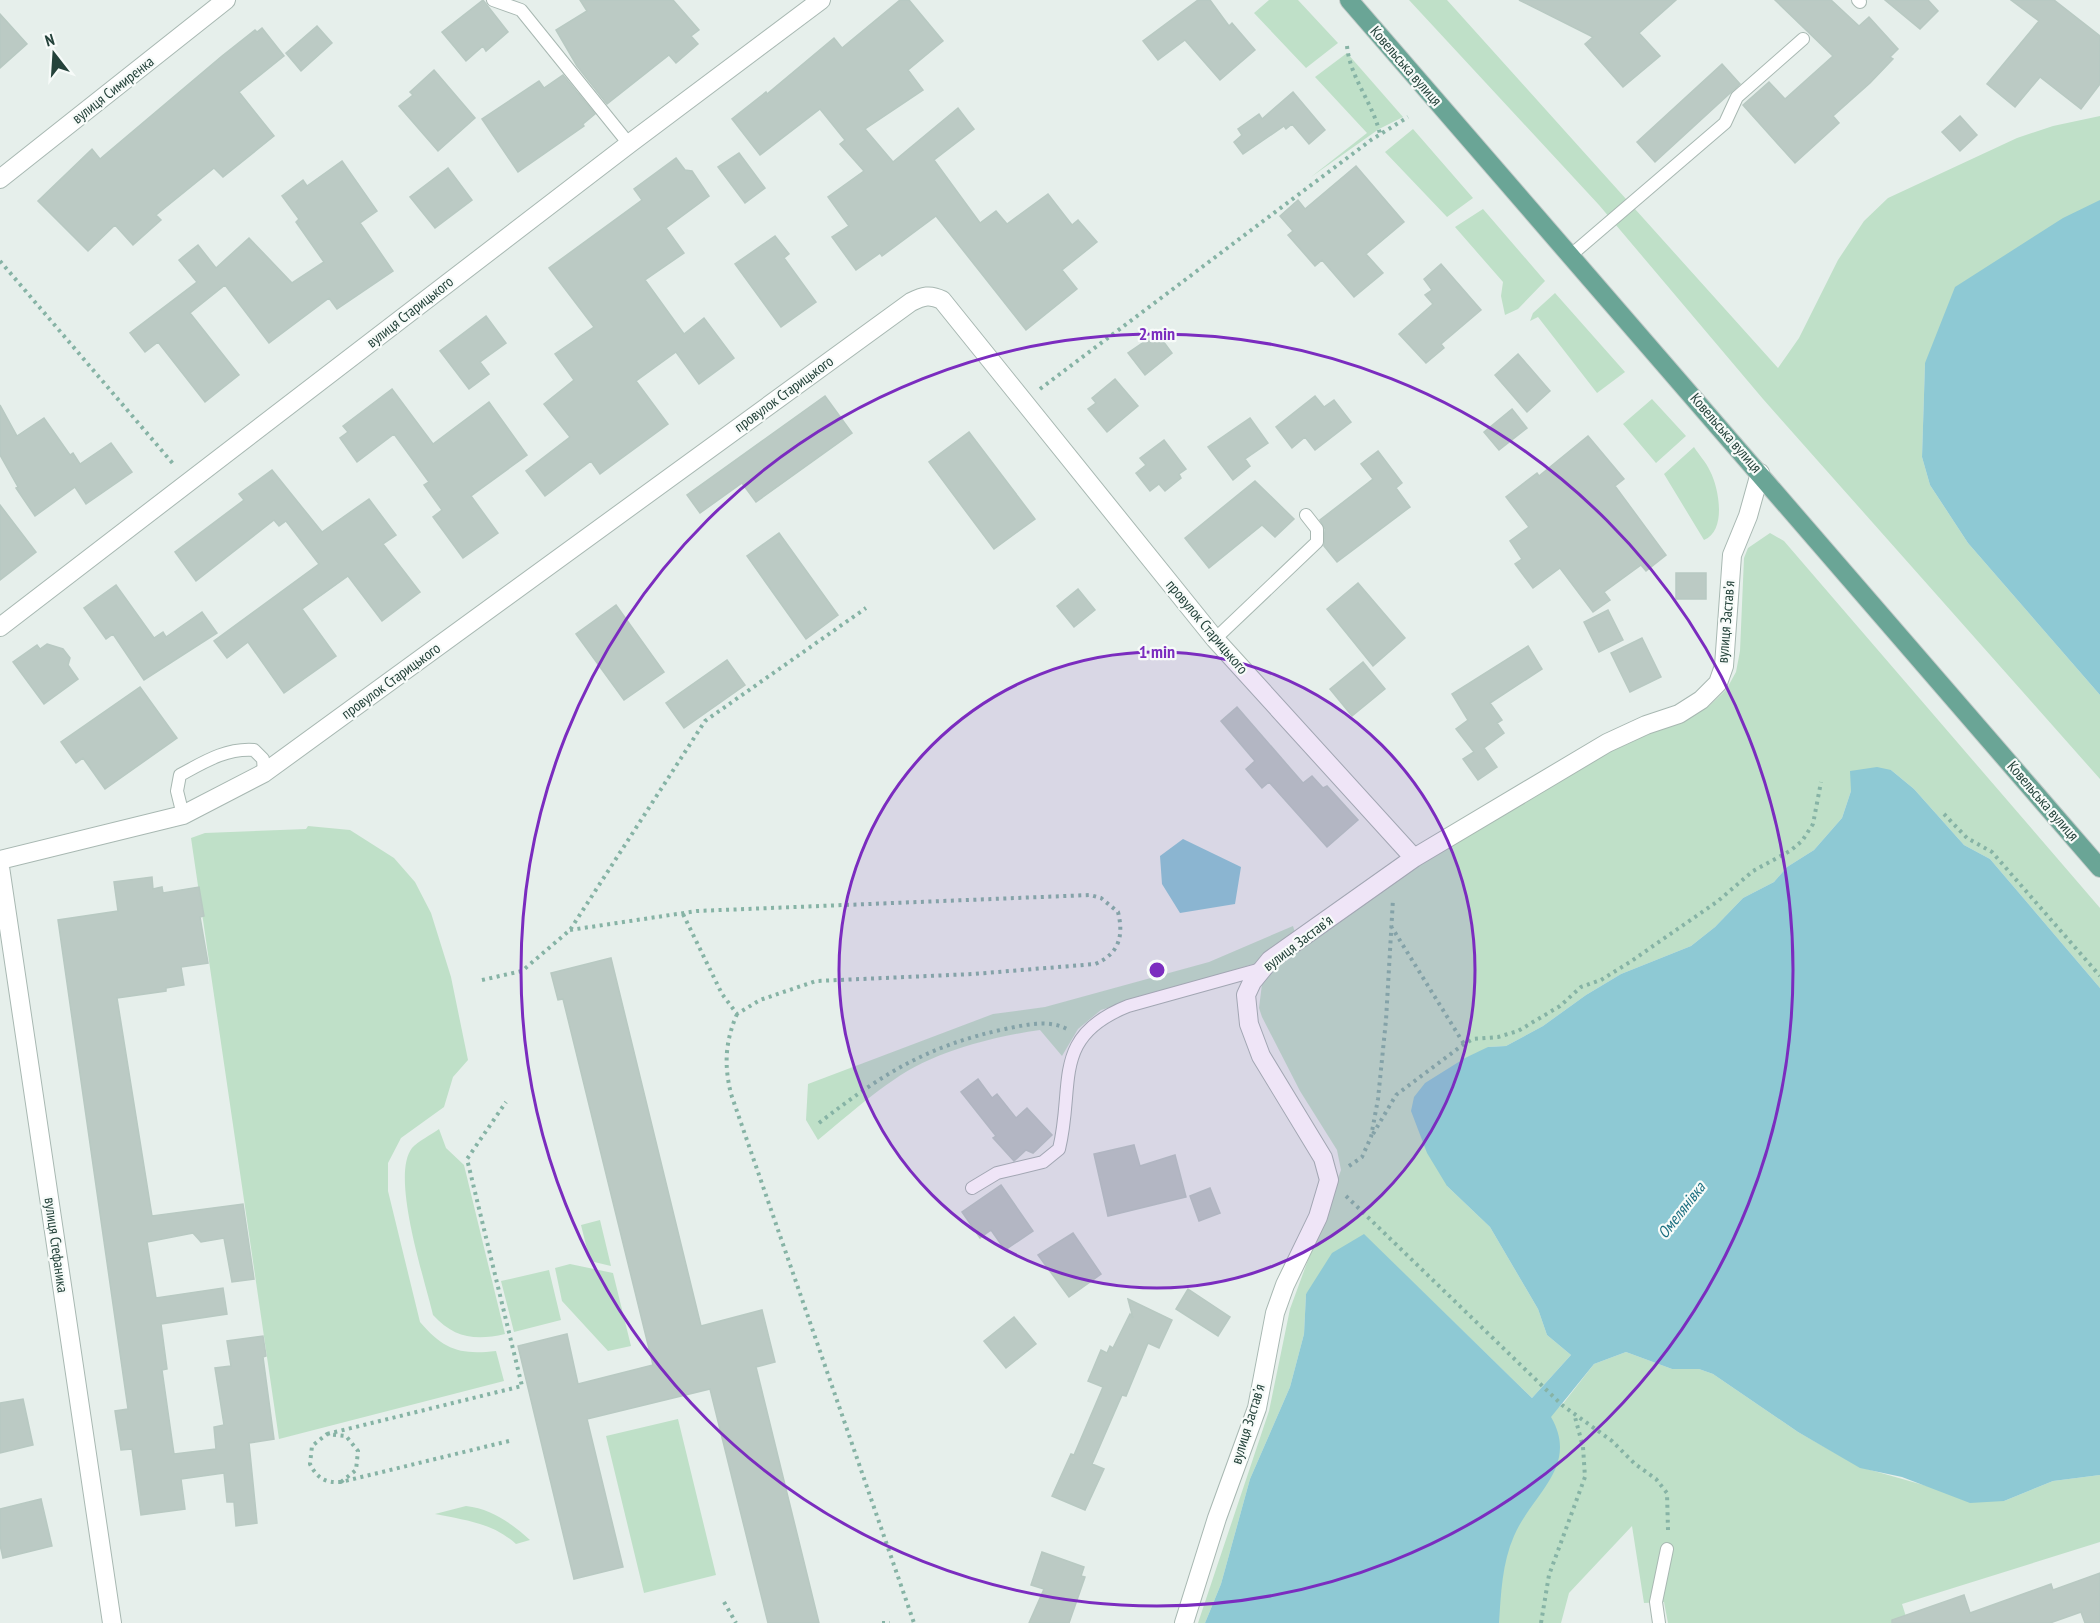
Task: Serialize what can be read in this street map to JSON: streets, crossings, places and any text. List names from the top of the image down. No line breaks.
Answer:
{"streets":{"main road":["Ковельська вулиця"],"street":["вулиця Симиренка","вулиця Старицького","провулок Старицького","вулиця Заставʼя","вулиця Стефаника"]},"crossings":[["Ковельська вулиця","вулиця Заставʼя"],["провулок Старицького","вулиця Заставʼя"]],"water":["Омелянівка"],"north":"top","rings":["2 min","1 min"]}
